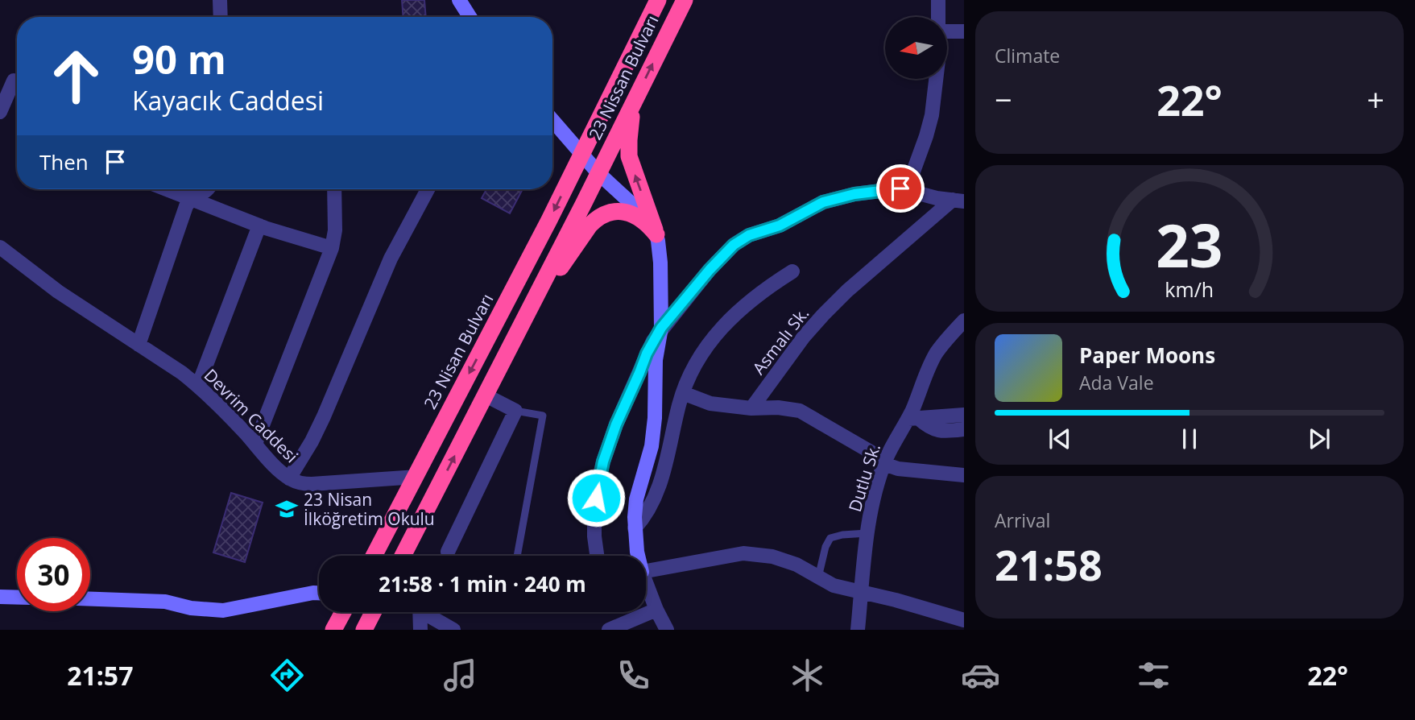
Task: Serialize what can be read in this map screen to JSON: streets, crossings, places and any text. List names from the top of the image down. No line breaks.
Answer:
{"streets":{"highway":["23 Nissan Bulvarı","23 Nisan Bulvarı"],"street":["Asmalı Sk.","Devrim Caddesi","Dutlu Sk."]},"crossings":[["23 Nissan Bulvarı","23 Nisan Bulvarı"],["23 Nisan Bulvarı","Devrim Caddesi"]],"places":{"school or university":["23 Nisan İlköğretim Okulu"]},"north":"left","page":{"tile":["Climate",["Arrival","21:58"]],"turn":["90 m","Kayacık Caddesi"],"heat":["−","22°","+"],"then":"Then","song":["Paper Moons","Ada Vale"],"limit":"30","trip":"21:58 · 1 min · 240 m","tabs":["21:57","22°"],"gauge":["23","km/h"]}}
